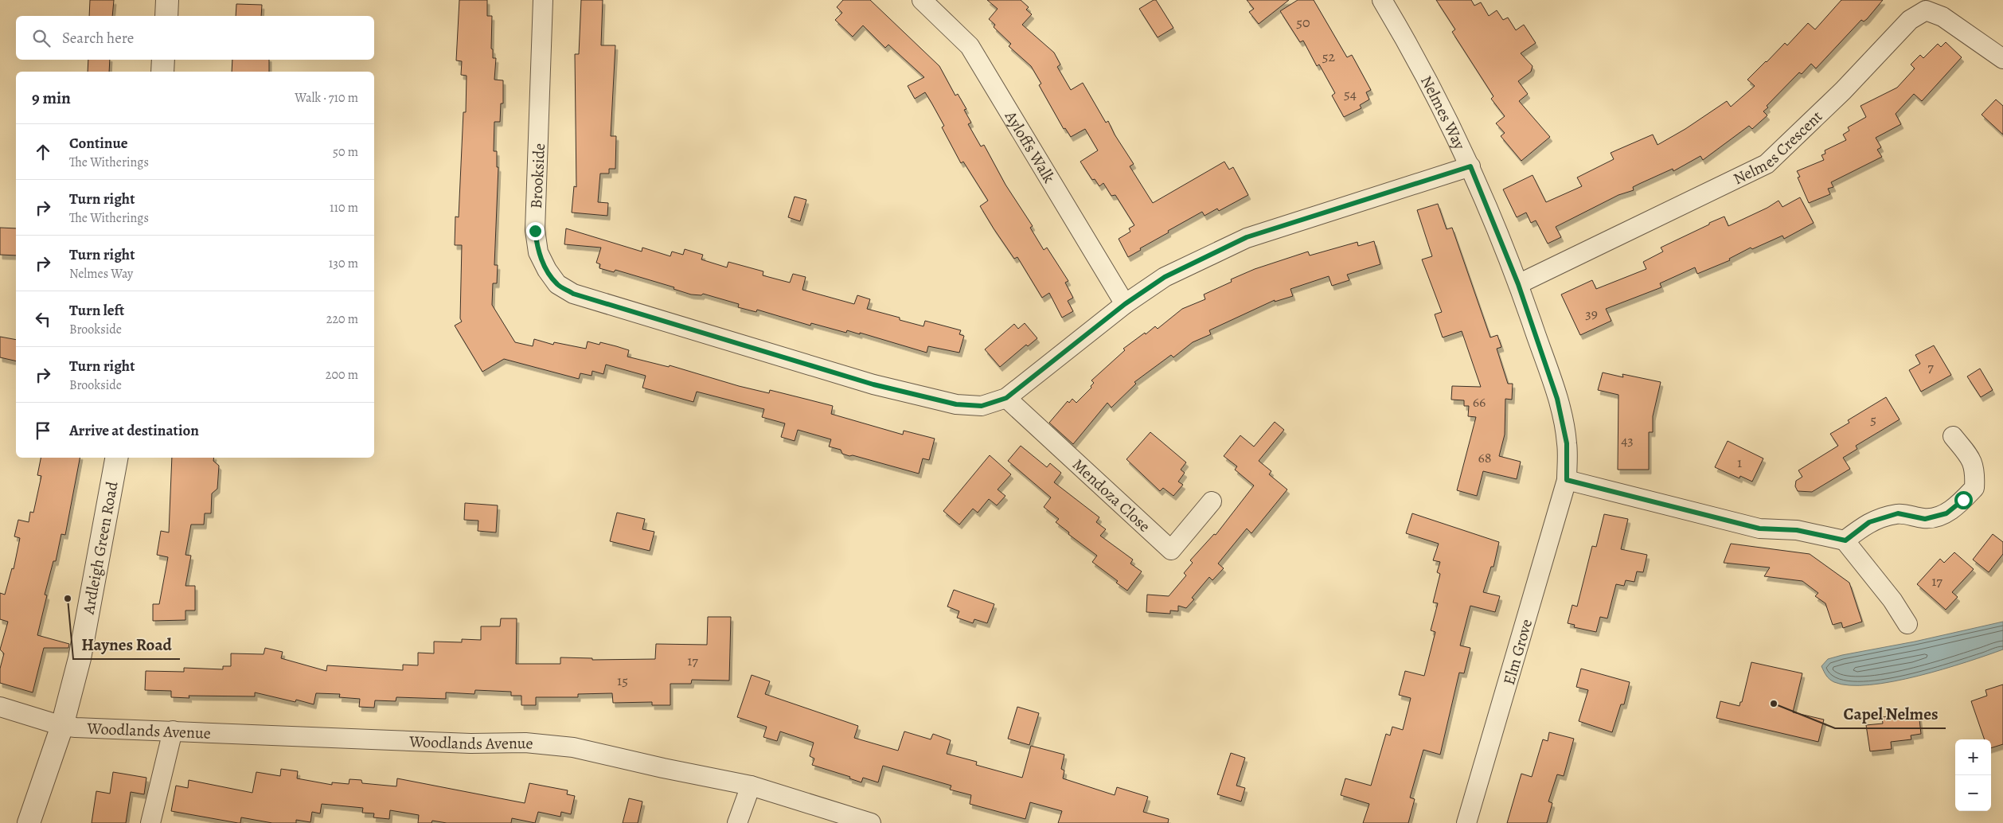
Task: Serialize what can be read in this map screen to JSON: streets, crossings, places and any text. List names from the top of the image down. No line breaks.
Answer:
{"streets":{"street":["Nelmes Way","Nelmes Crescent","Ayloffs Walk","Brookside","Mendoza Close","Ardleigh Green Road","Elm Grove","Woodlands Avenue"]},"crossings":[["Nelmes Way","Nelmes Crescent"],["Nelmes Way","Brookside"],["Nelmes Way","Elm Grove"],["Ayloffs Walk","Brookside"],["Brookside","Mendoza Close"],["Ardleigh Green Road","Woodlands Avenue"]],"places":["Haynes Road","Capel Nelmes"],"house_numbers":["50","52","54","39","7","66","5","43","68","1","17","17","15"],"page":{"search":"Search here","heading":["9 min","Walk · 710 m"],"list":[["Continue","The Witherings","50 m"],["Turn right","The Witherings","110 m"],["Turn right","Nelmes Way","130 m"],["Turn left","Brookside","220 m"],["Turn right","Brookside","200 m"],"Arrive at destination"],"map_buttons":["+","−"]}}
